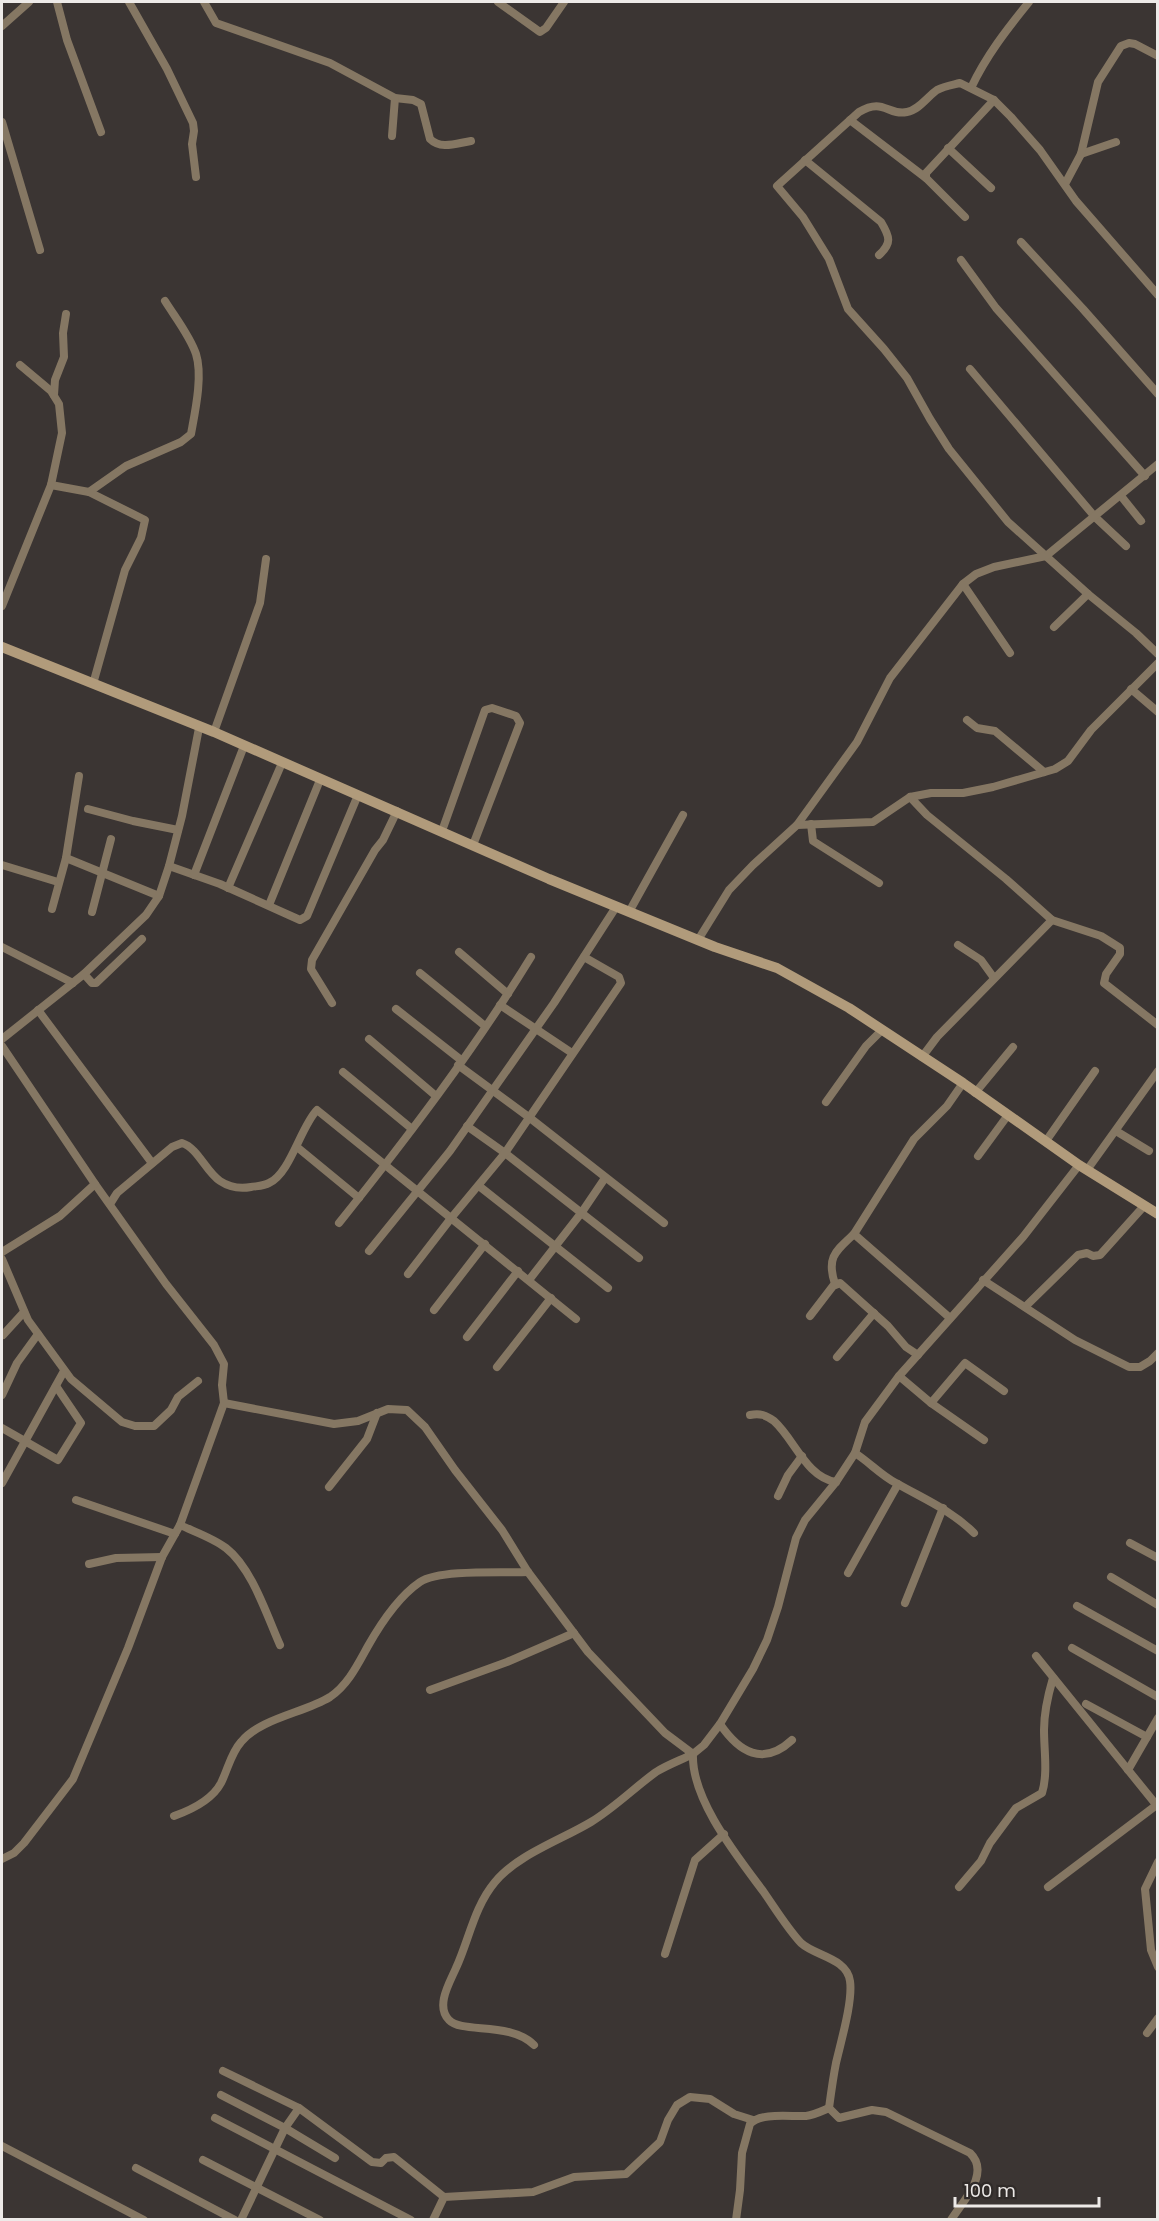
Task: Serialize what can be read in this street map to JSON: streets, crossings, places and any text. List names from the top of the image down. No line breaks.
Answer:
{"scale_bar":"100 m"}
